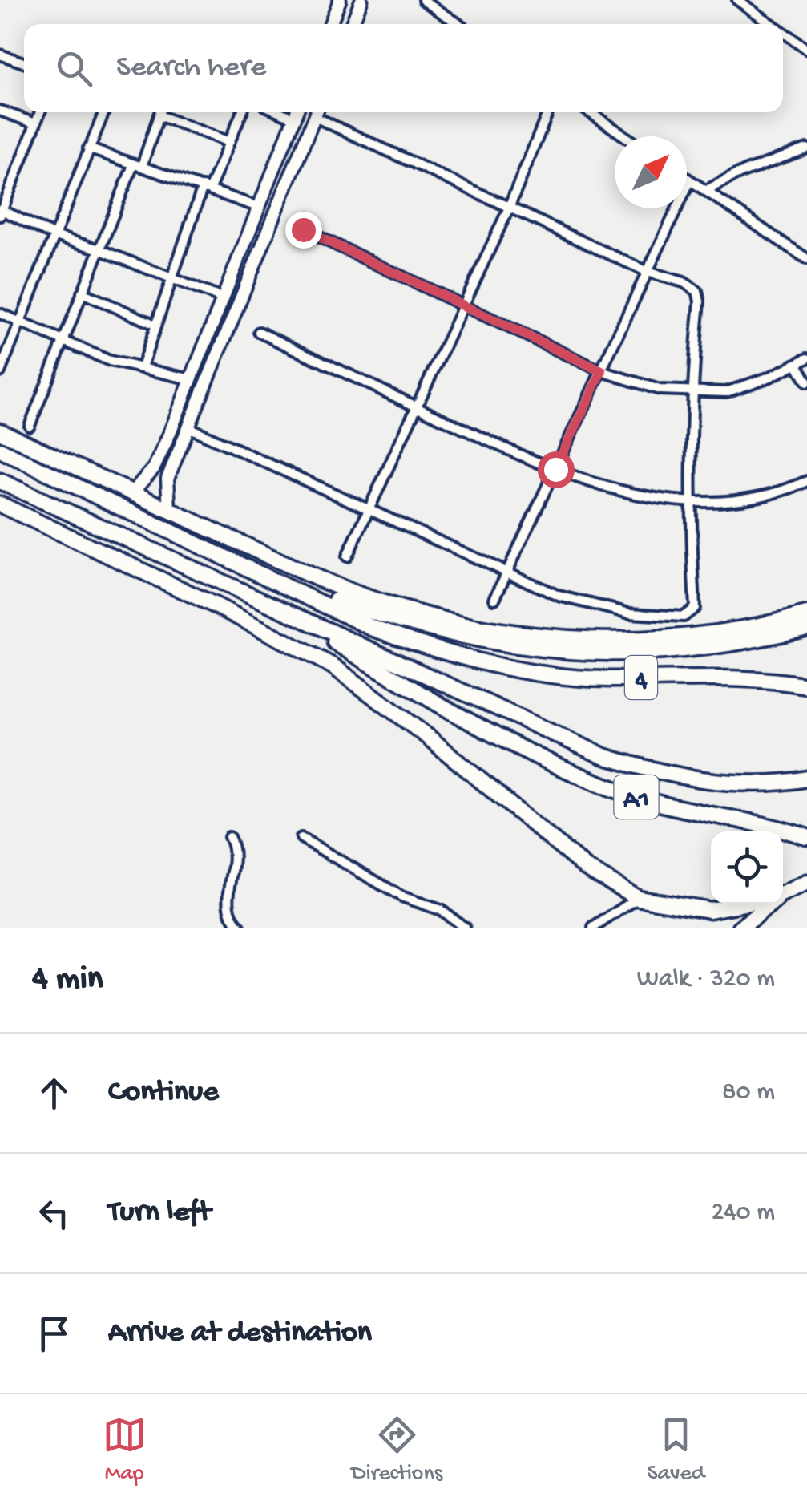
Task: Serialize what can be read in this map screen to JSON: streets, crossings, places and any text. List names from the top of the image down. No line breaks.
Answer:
{"streets":{"highway":["4","A1"]},"north":"top right","page":{"search":"Search here","heading":["4 min","Walk · 320 m"],"list":[["Continue","80 m"],["Turn left","240 m"],"Arrive at destination"],"nav":["Map","Directions","Saved"]}}
